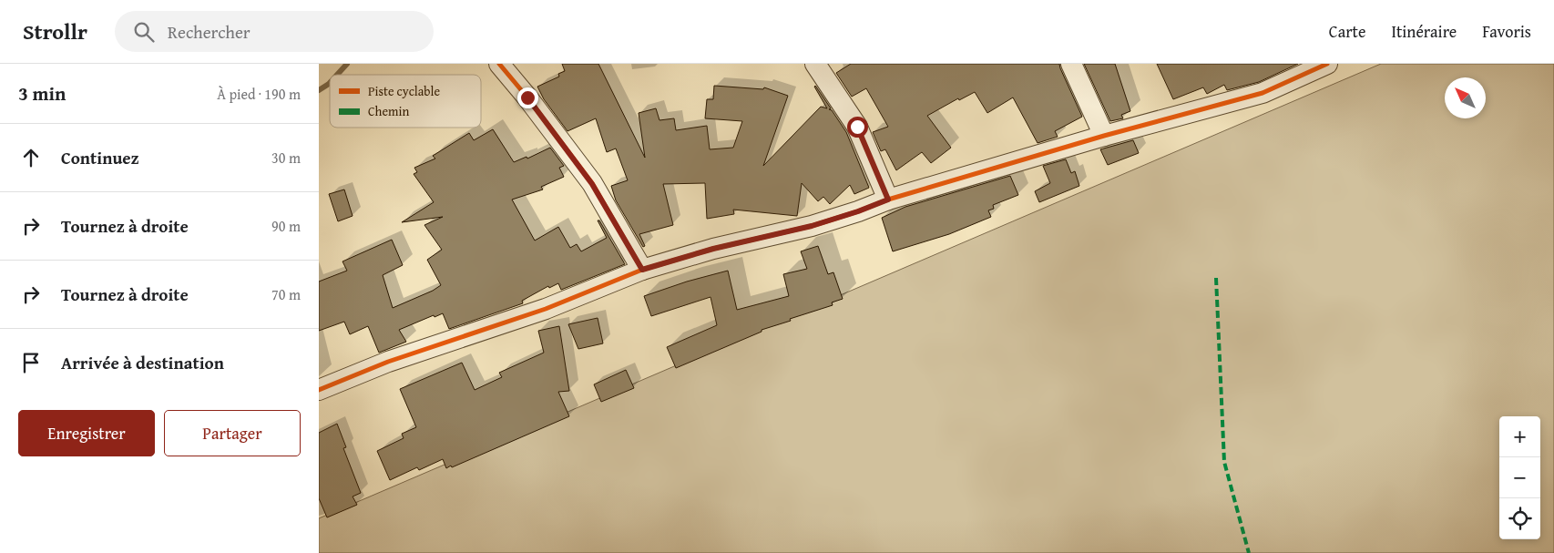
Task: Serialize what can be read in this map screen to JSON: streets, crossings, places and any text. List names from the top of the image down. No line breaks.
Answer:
{"legend":["Piste cyclable","Chemin"],"north":"top left","page":{"header":"Strollr","search":"Rechercher","nav":["Carte","Itinéraire","Favoris"],"heading":["3 min","À pied · 190 m"],"list":[["Continuez","30 m"],["Tournez à droite","90 m"],["Tournez à droite","70 m"],"Arrivée à destination"],"buttons":["Enregistrer","Partager"],"map_buttons":["+","−"]}}
